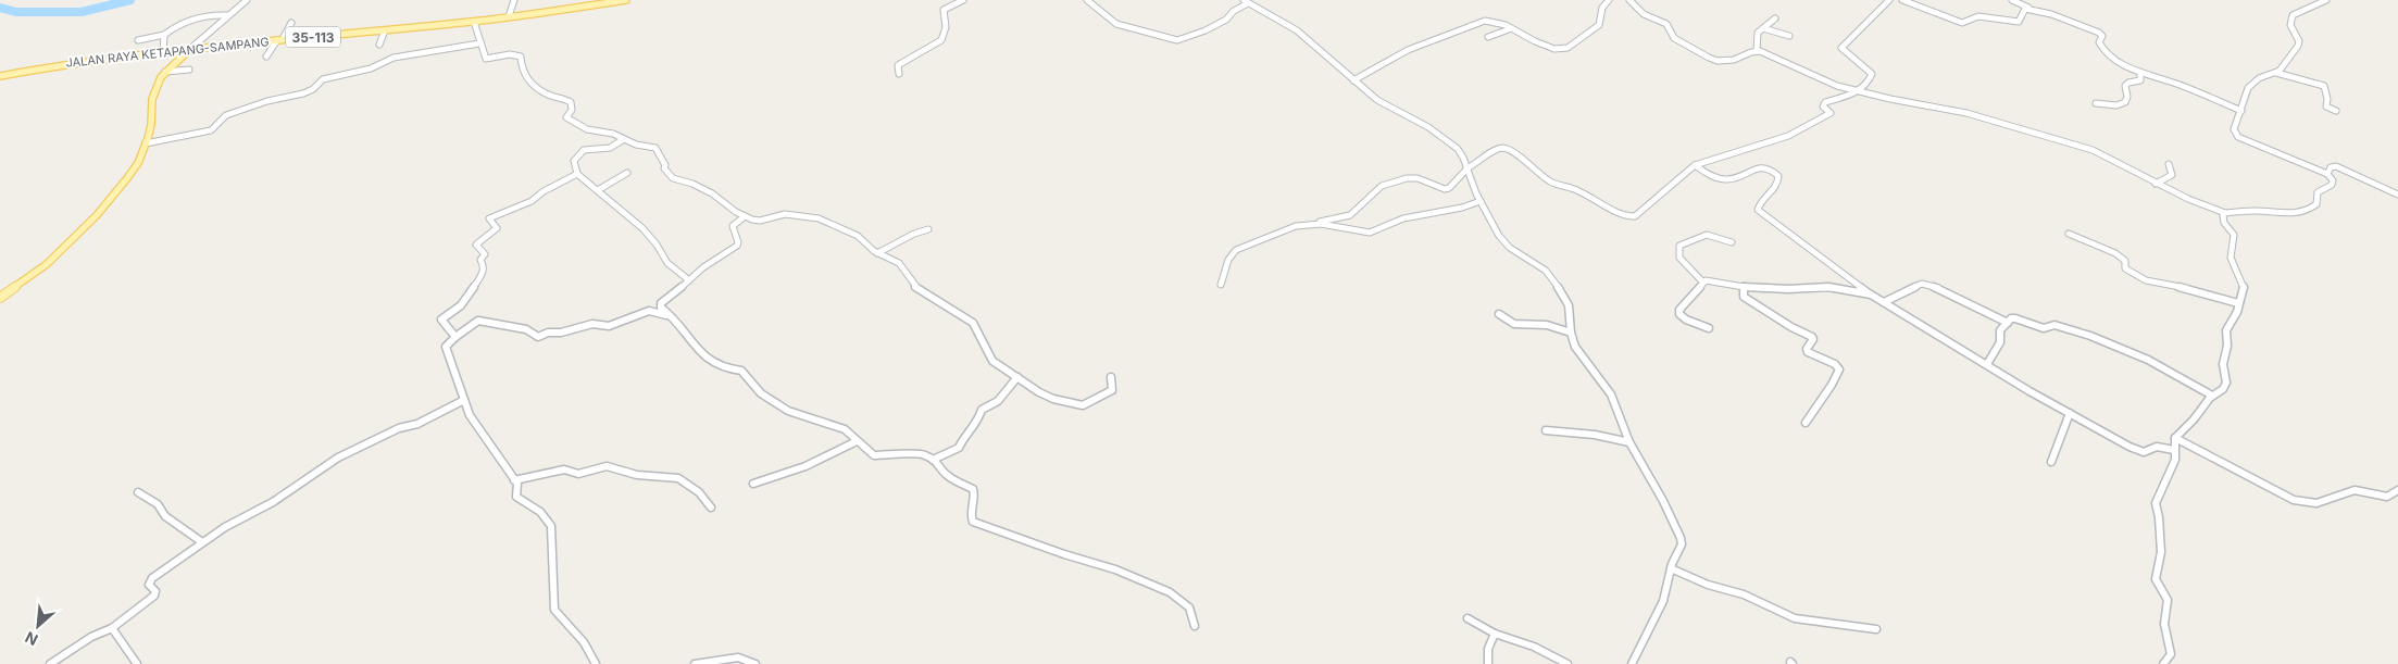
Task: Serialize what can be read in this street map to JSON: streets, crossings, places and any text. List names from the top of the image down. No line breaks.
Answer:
{"streets":{"main road":["35-113","JALAN RAYA KETAPANG-SAMPANG"]},"north":"bottom left"}
